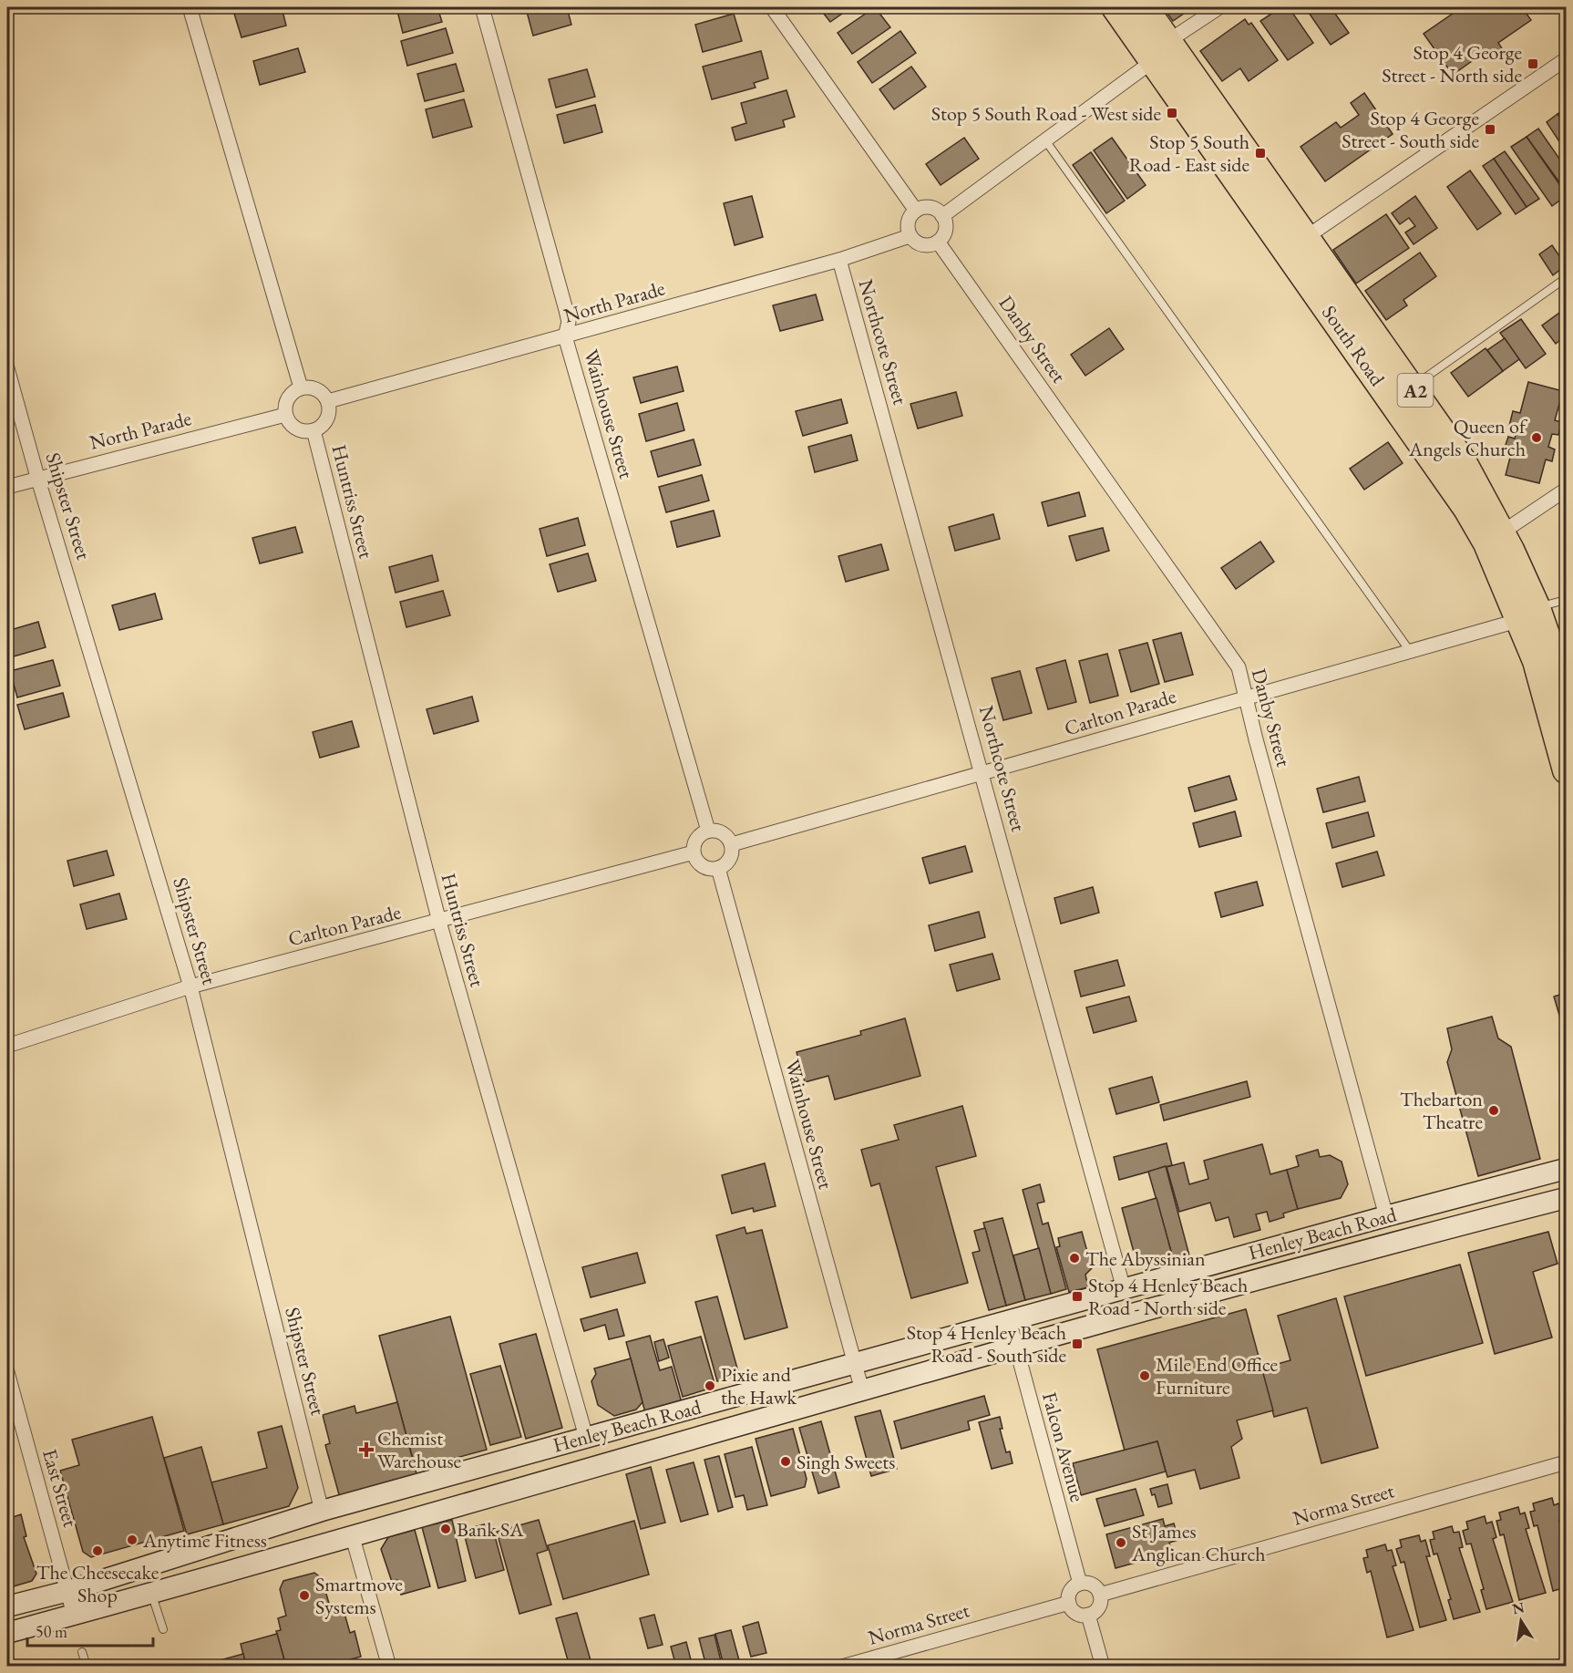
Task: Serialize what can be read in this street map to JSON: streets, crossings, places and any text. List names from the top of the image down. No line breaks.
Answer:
{"streets":{"highway":["South Road","A2"],"main road":["Henley Beach Road"],"street":["North Parade","Danby Street","Northcote Street","Wainhouse Street","Huntriss Street","Shipster Street","Carlton Parade","Falcon Avenue","East Street","Norma Street"]},"crossings":[["North Parade","Danby Street"],["North Parade","Northcote Street"],["North Parade","Wainhouse Street"],["North Parade","Huntriss Street"],["North Parade","Shipster Street"],["Danby Street","Carlton Parade"],["Danby Street","Henley Beach Road"],["Northcote Street","Carlton Parade"],["Northcote Street","Henley Beach Road"],["South Road","Carlton Parade"],["Wainhouse Street","Carlton Parade"],["Wainhouse Street","Henley Beach Road"],["Huntriss Street","Carlton Parade"],["Huntriss Street","Henley Beach Road"],["Shipster Street","Carlton Parade"],["Shipster Street","Henley Beach Road"],["Henley Beach Road","Falcon Avenue"],["Henley Beach Road","East Street"],["Falcon Avenue","Norma Street"]],"places":{"transit":["Stop 4 George Street - North side","Stop 5 South Road - West side","Stop 4 George Street - South side","Stop 5 South Road - East side","Stop 4 Henley Beach Road - North side","Stop 4 Henley Beach Road - South side"],"other":["Queen of Angels Church","Thebarton Theatre","The Abyssinian","Mile End Office Furniture","Pixie and the Hawk","Singh Sweets","Bank SA","Anytime Fitness","St James Anglican Church","The Cheesecake Shop","Smartmove Systems"],"health":["Chemist Warehouse"]},"scale_bar":"50 m","north":"top"}
